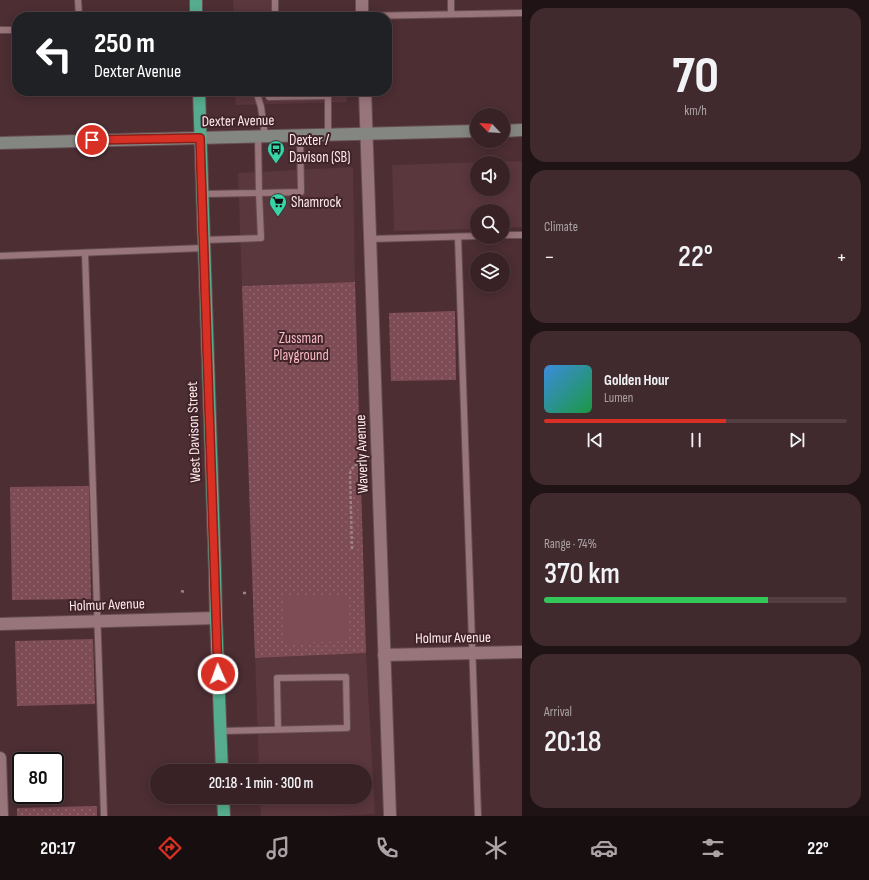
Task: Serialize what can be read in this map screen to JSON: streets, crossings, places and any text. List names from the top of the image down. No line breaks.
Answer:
{"streets":{"highway":["West Davison Street"],"street":["Dexter Avenue","Waverly Avenue","Holmur Avenue"]},"crossings":[["Dexter Avenue","West Davison Street"],["Dexter Avenue","Waverly Avenue"],["West Davison Street","Holmur Avenue"],["Waverly Avenue","Holmur Avenue"]],"parks":["Zussman Playground"],"places":{"bus stop":["Dexter / Davison (SB)"],"supermarket":["Shamrock"]},"north":"top left","page":{"tile":[["70","km/h"],"Climate",["Range · 74%","370 km"],["Arrival","20:18"]],"turn":["250 m","Dexter Avenue"],"heat":["−","22°","+"],"song":["Golden Hour","Lumen"],"limit":"80","trip":"20:18 · 1 min · 300 m","tabs":["20:17","22°"]}}
